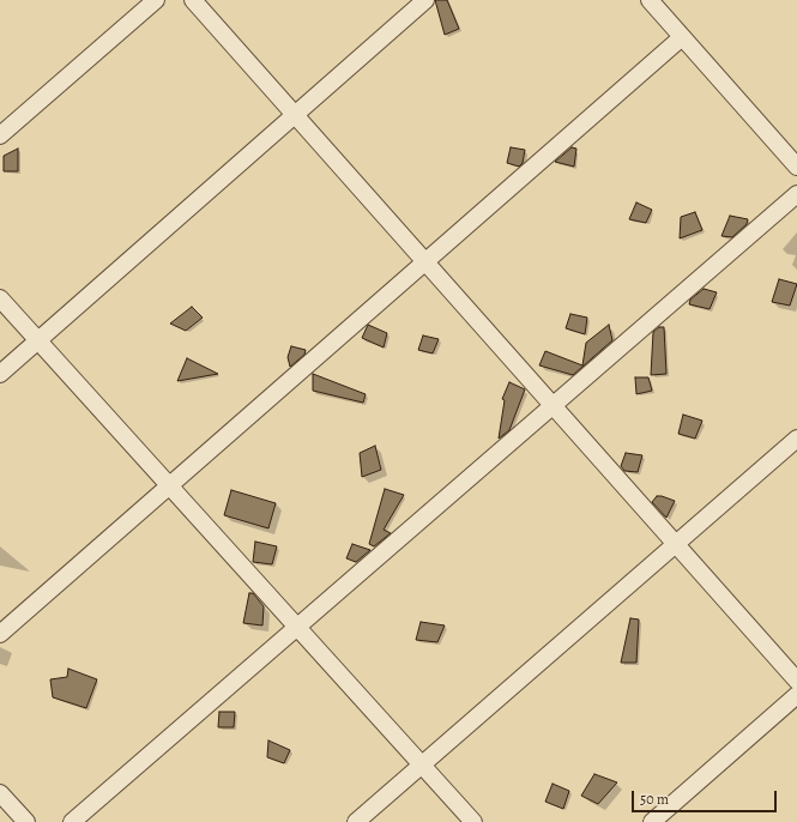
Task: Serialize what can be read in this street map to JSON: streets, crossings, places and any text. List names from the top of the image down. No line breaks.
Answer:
{"scale_bar":"50 m"}
